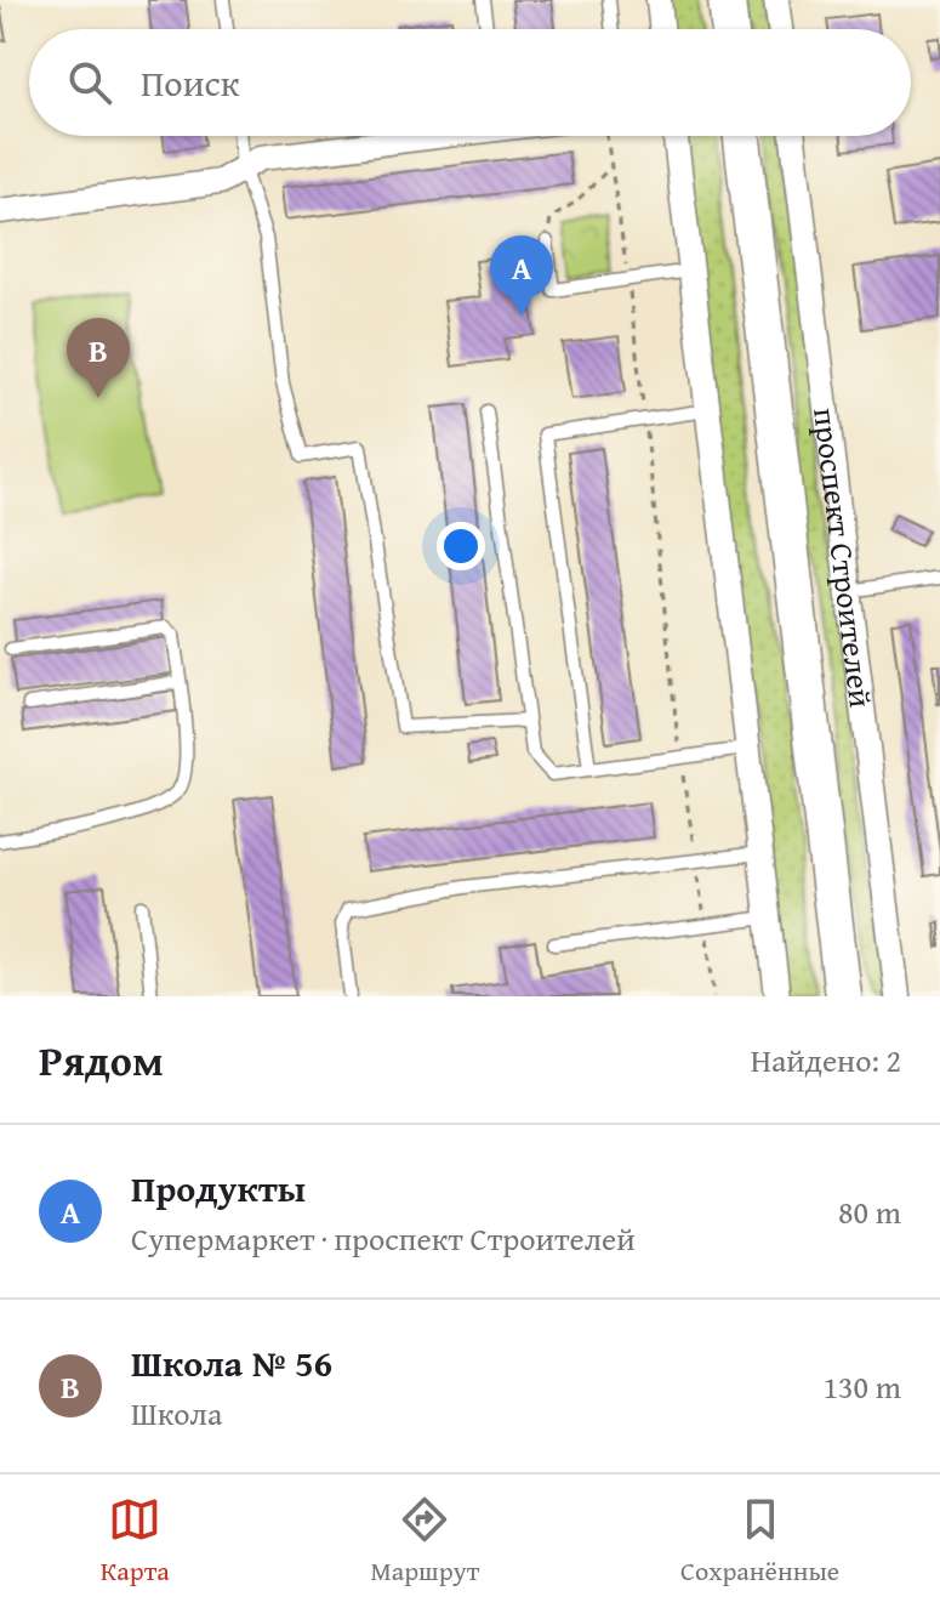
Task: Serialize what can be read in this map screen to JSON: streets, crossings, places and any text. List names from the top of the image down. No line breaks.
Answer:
{"streets":{"main road":["проспект Строителей"]},"page":{"search":"Поиск","pins":["A","B"],"heading":["Рядом","Найдено: 2"],"list":[{"mark":"A","name":"Продукты","note":"Супермаркет · проспект Строителей","value":"80 m"},{"mark":"B","name":"Школа № 56","note":"Школа","value":"130 m"}],"nav":["Карта","Маршрут","Сохранённые"]}}
